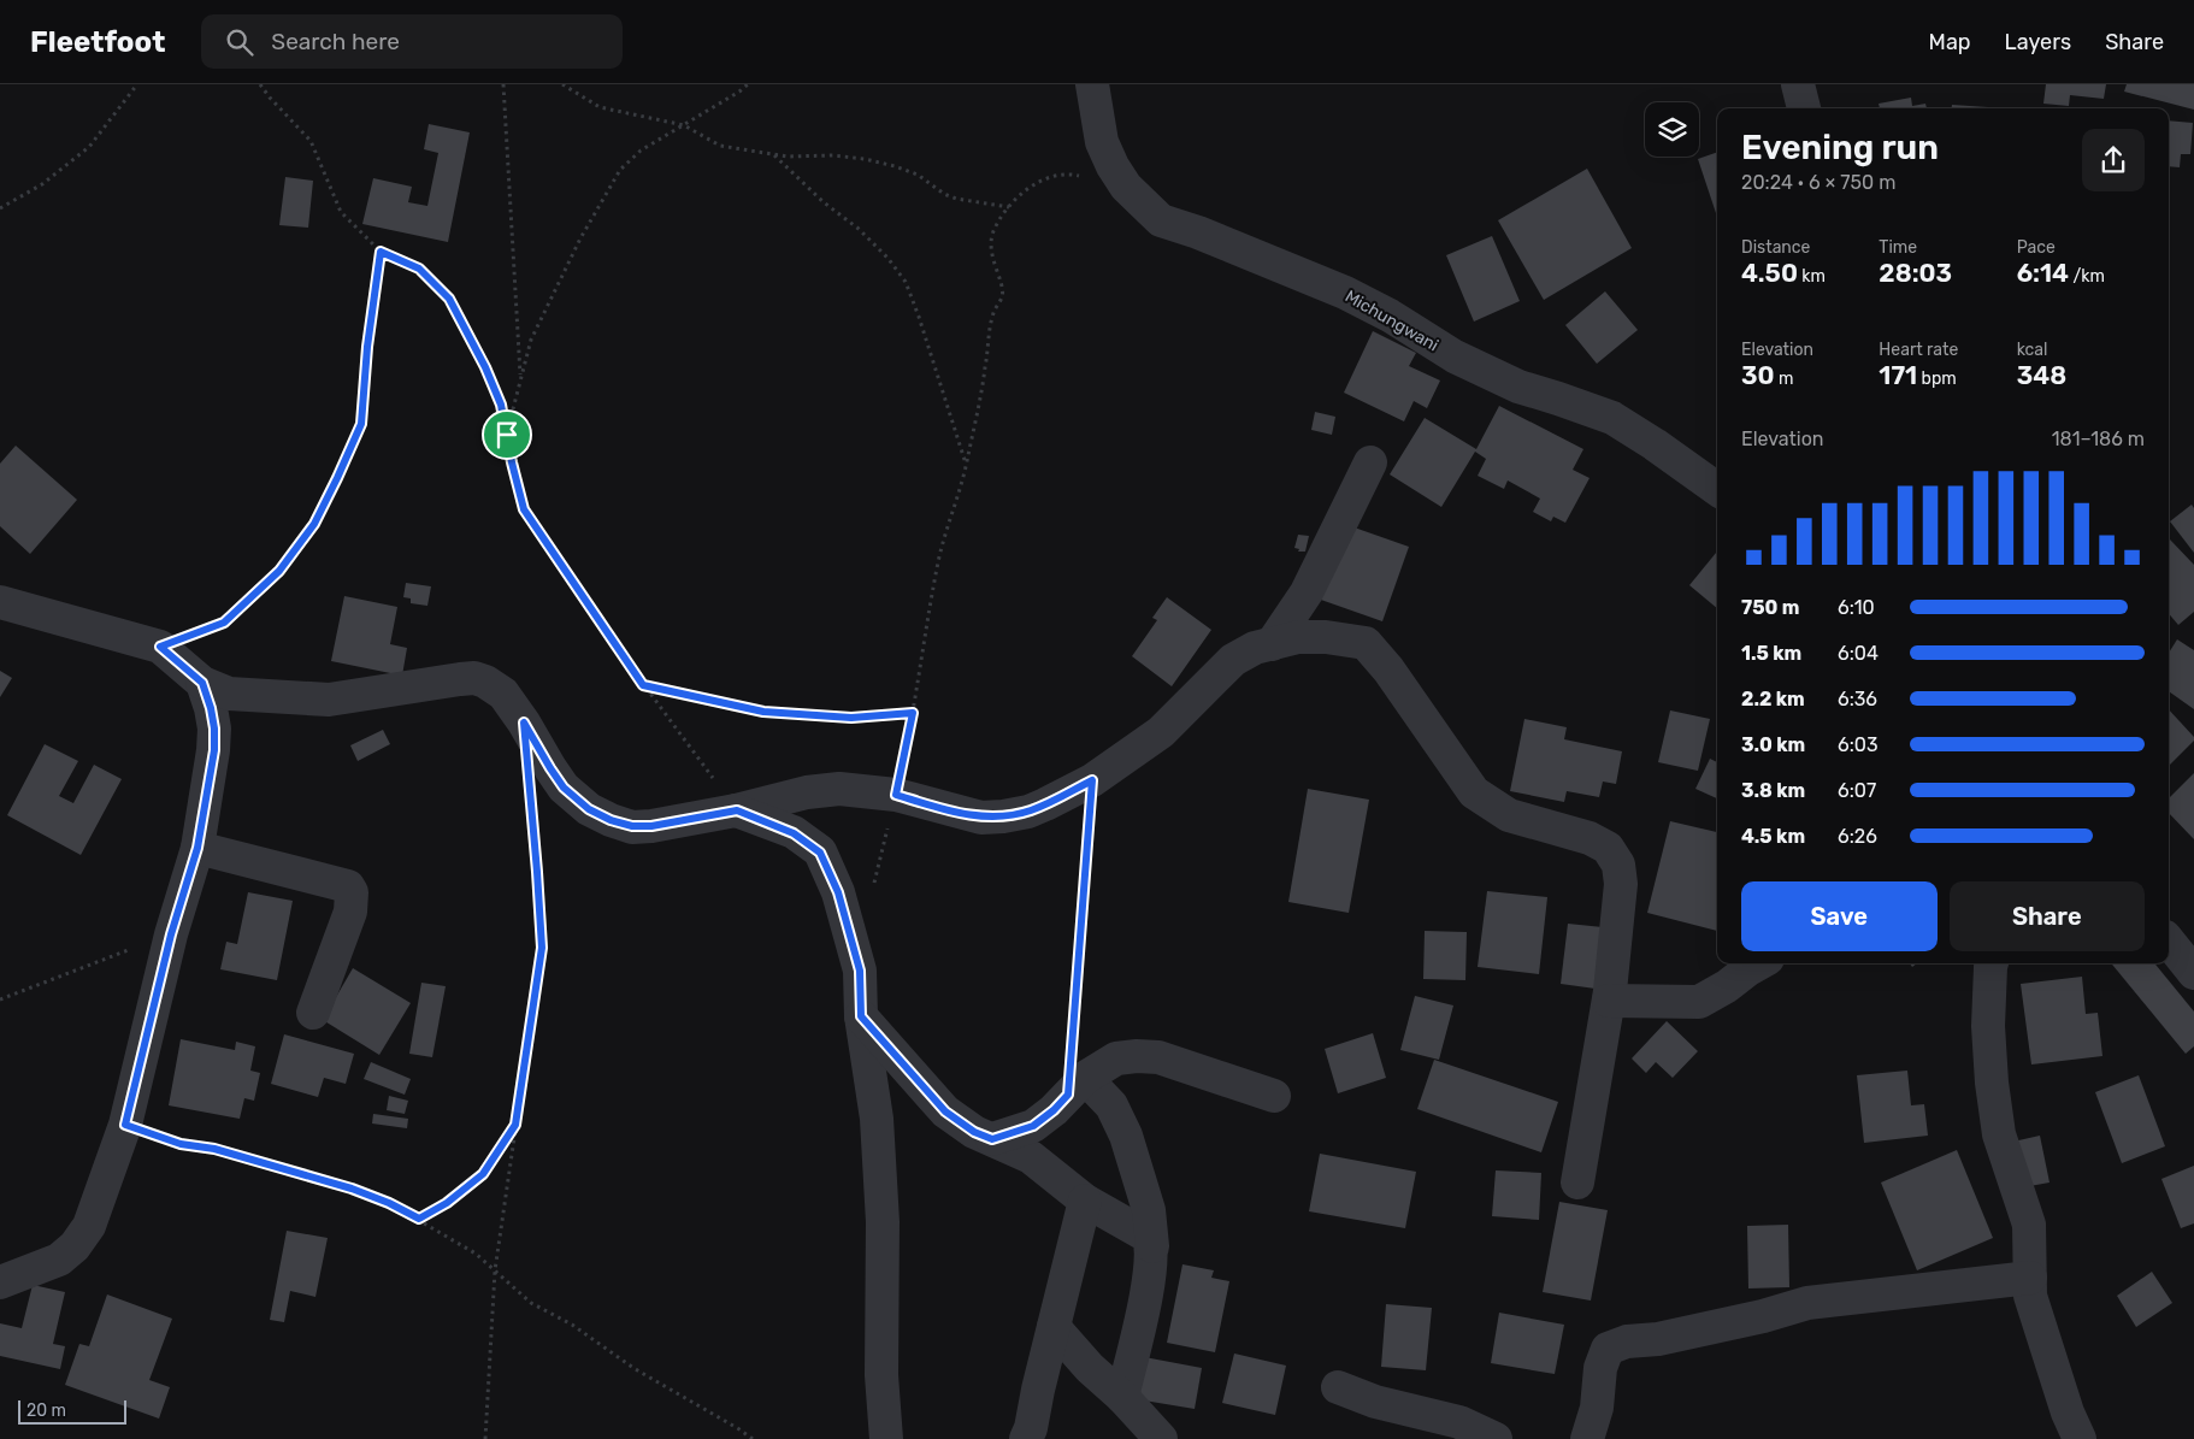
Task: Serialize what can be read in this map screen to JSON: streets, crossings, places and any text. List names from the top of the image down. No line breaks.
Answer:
{"streets":{"street":["Michungwani"]},"scale_bar":"20 m","page":{"header":"Fleetfoot","search":"Search here","nav":["Map","Layers","Share"],"heading":["Evening run","20:24 · 6 × 750 m"],"stats":[["Distance","4.50 km"],["Time","28:03"],["Pace","6:14 /km"],["Elevation","30 m"],["Heart rate","171 bpm"],["kcal","348"]],"chart":["Elevation","181–186 m"],"list":[{"name":"750 m","note":"6:10"},{"name":"1.5 km","note":"6:04"},{"name":"2.2 km","note":"6:36"},{"name":"3.0 km","note":"6:03"},{"name":"3.8 km","note":"6:07"},{"name":"4.5 km","note":"6:26"}],"buttons":["Save","Share"],"scale":"20 m"}}
